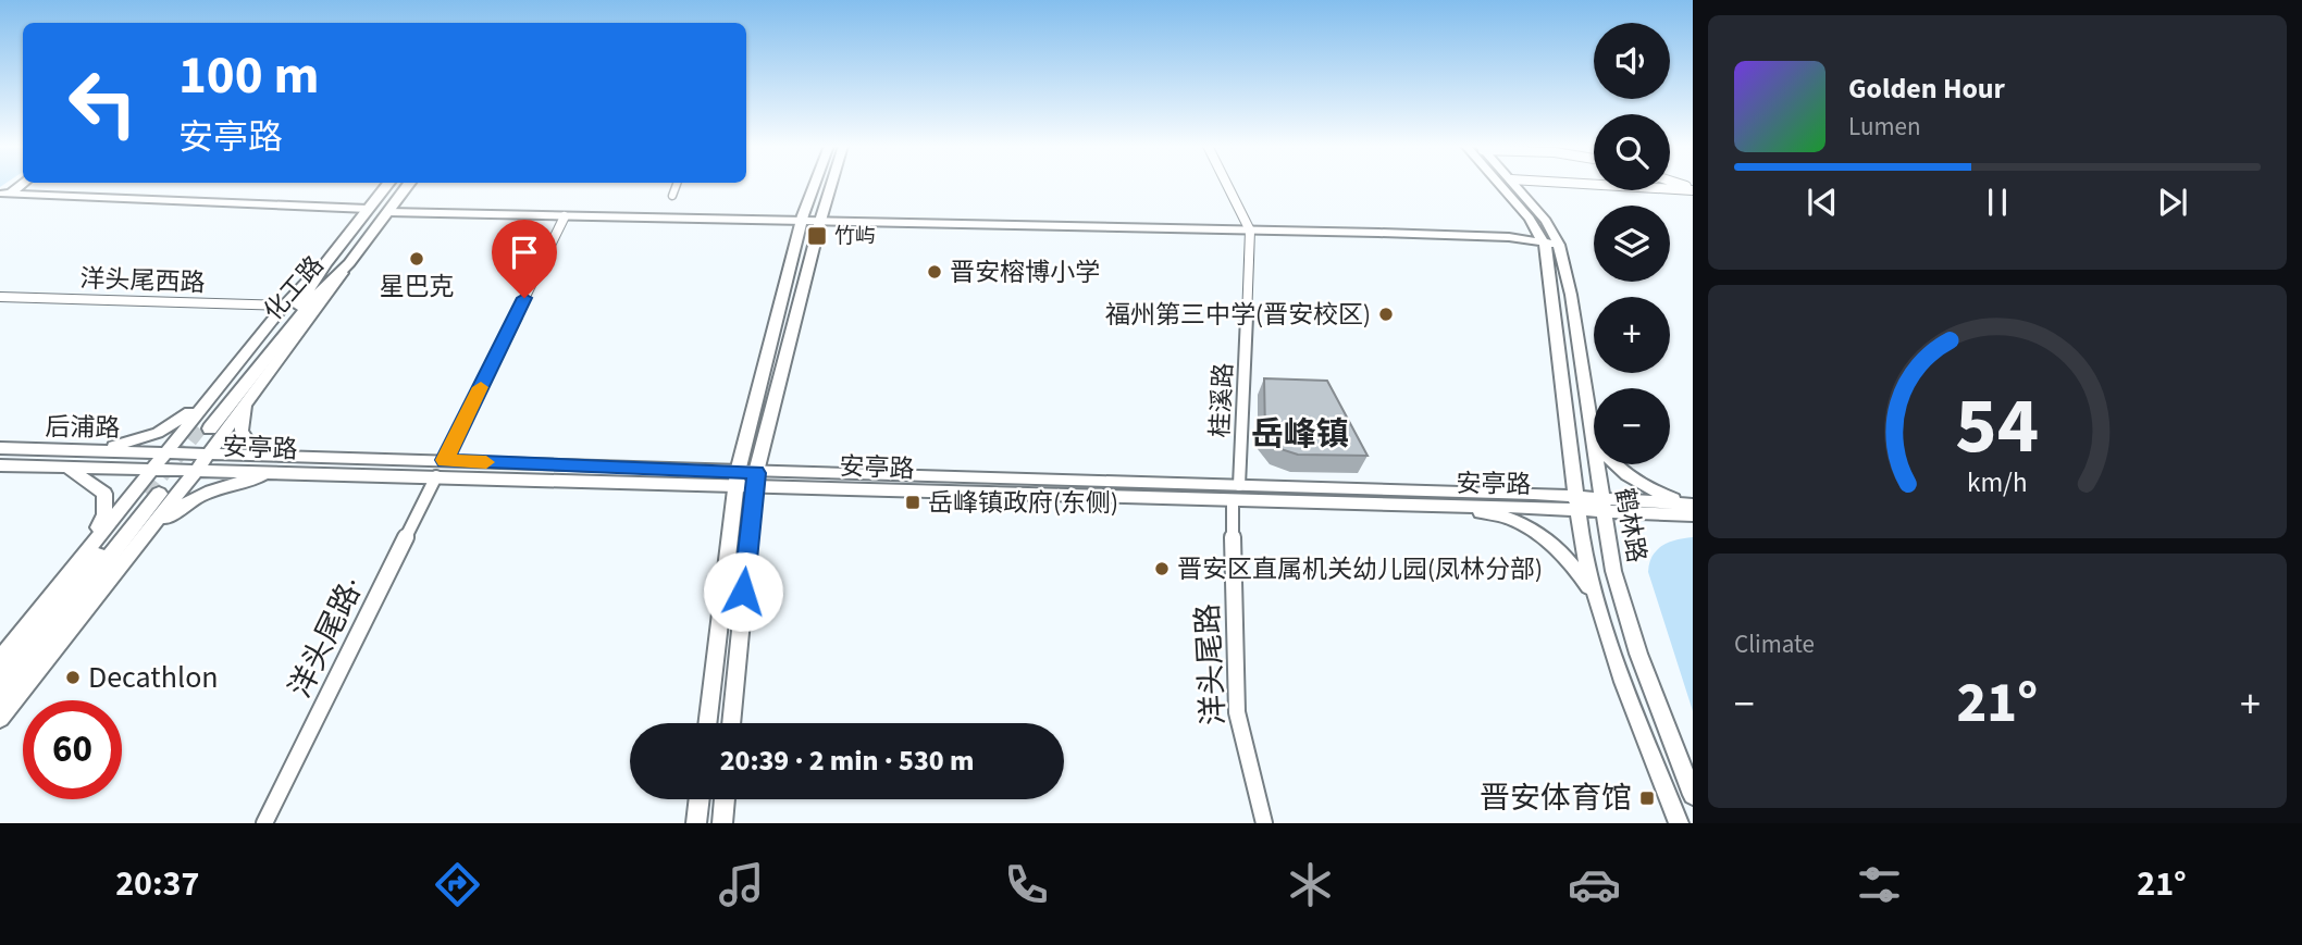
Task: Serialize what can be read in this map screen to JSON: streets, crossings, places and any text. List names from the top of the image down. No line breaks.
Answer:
{"streets":{"highway":["化工路"],"main road":["后浦路","安亭路","鹤林路"],"street":["洋头尾西路","桂溪路","洋头尾路·","洋头尾路"]},"crossings":[["桂溪路","安亭路"],["后浦路","安亭路"],["安亭路","鹤林路"],["安亭路","洋头尾路·"],["安亭路","洋头尾路"]],"districts":["岳峰镇"],"places":{"transit":["竹屿","岳峰镇政府(东侧)","晋安体育馆"],"other":["星巴克","晋安榕博小学","福州第三中学(晋安校区)","晋安区直属机关幼儿园(凤林分部)","Decathlon"]},"page":{"map_buttons":["+","−"],"turn":["100 m","安亭路"],"song":["Golden Hour","Lumen"],"tile":"Climate","heat":["−","21°","+"],"limit":"60","trip":"20:39 · 2 min · 530 m","tabs":["20:37","21°"],"gauge":["54","km/h"]}}
